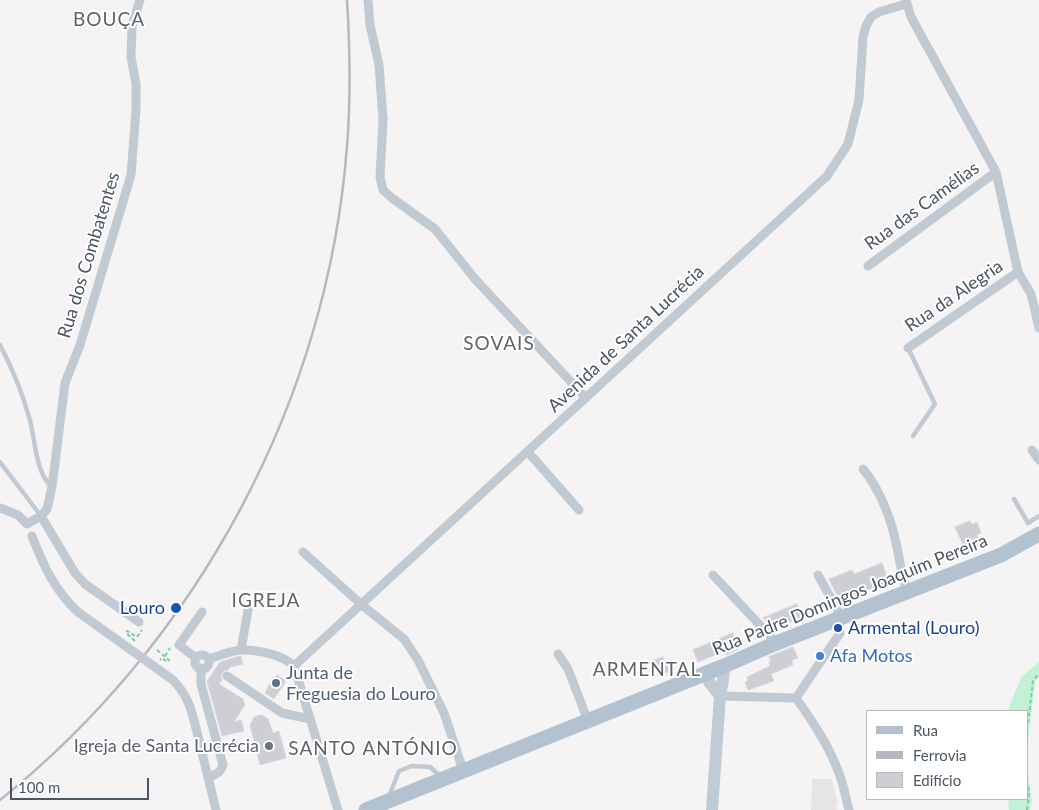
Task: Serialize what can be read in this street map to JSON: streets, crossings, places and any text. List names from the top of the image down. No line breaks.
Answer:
{"streets":{"main road":["Rua Padre Domingos Joaquim Pereira"],"street":["Rua das Camélias","Rua dos Combatentes","Rua da Alegria","Avenida de Santa Lucrécia"]},"districts":["BOUÇA","SOVAIS","IGREJA","ARMENTAL","SANTO ANTÓNIO"],"places":["Louro","Armental (Louro)","Afa Motos","Junta de Freguesia do Louro","Igreja de Santa Lucrécia"],"legend":["Rua","Ferrovia","Edifício"],"scale_bar":"100 m"}
